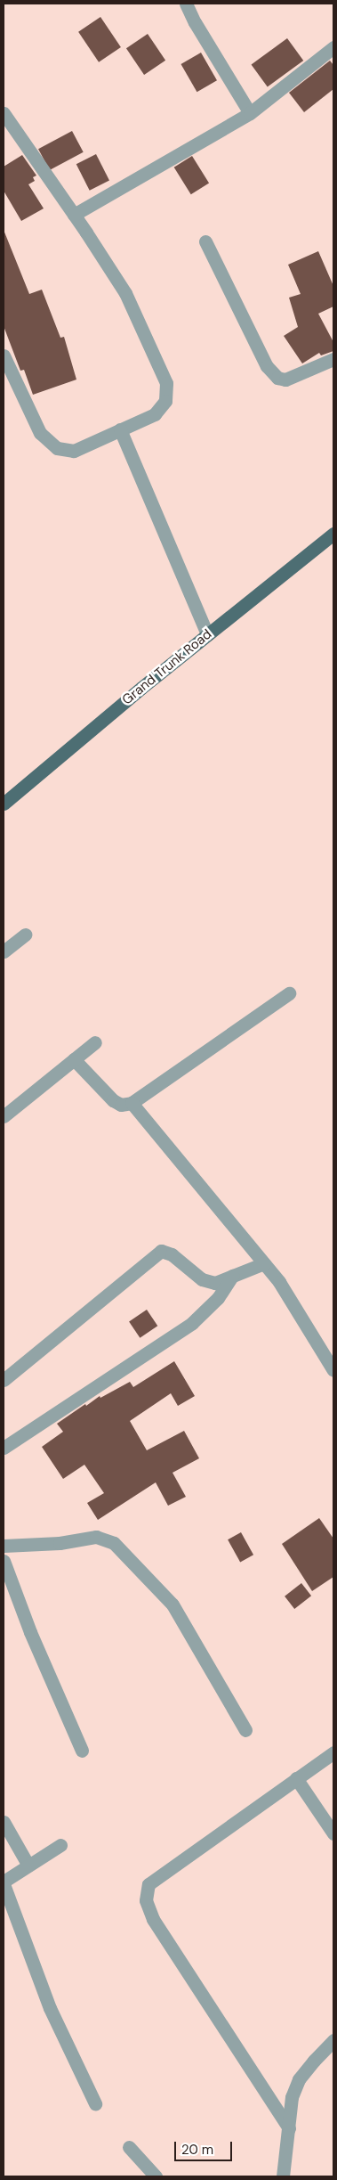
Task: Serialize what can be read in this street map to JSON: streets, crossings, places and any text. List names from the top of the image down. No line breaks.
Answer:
{"streets":{"main road":["Grand Trunk Road"]},"scale_bar":"20 m"}
